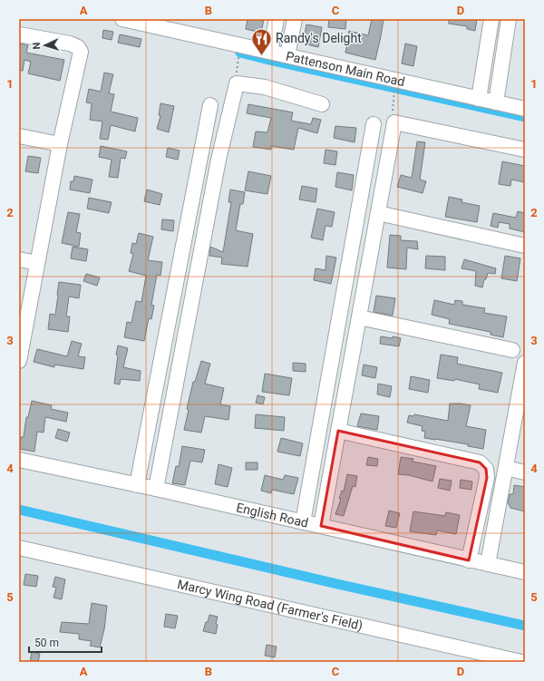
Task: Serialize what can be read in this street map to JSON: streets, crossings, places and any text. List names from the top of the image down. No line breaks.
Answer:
{"streets":{"street":["Pattenson Main Road","English Road","Marcy Wing Road (Farmer's Field)"]},"places":{"restaurant":["Randy's Delight"]},"scale_bar":"50 m","north":"left","grid":{"columns":["A","B","C","D"],"rows":["1","2","3","4","5"]}}
